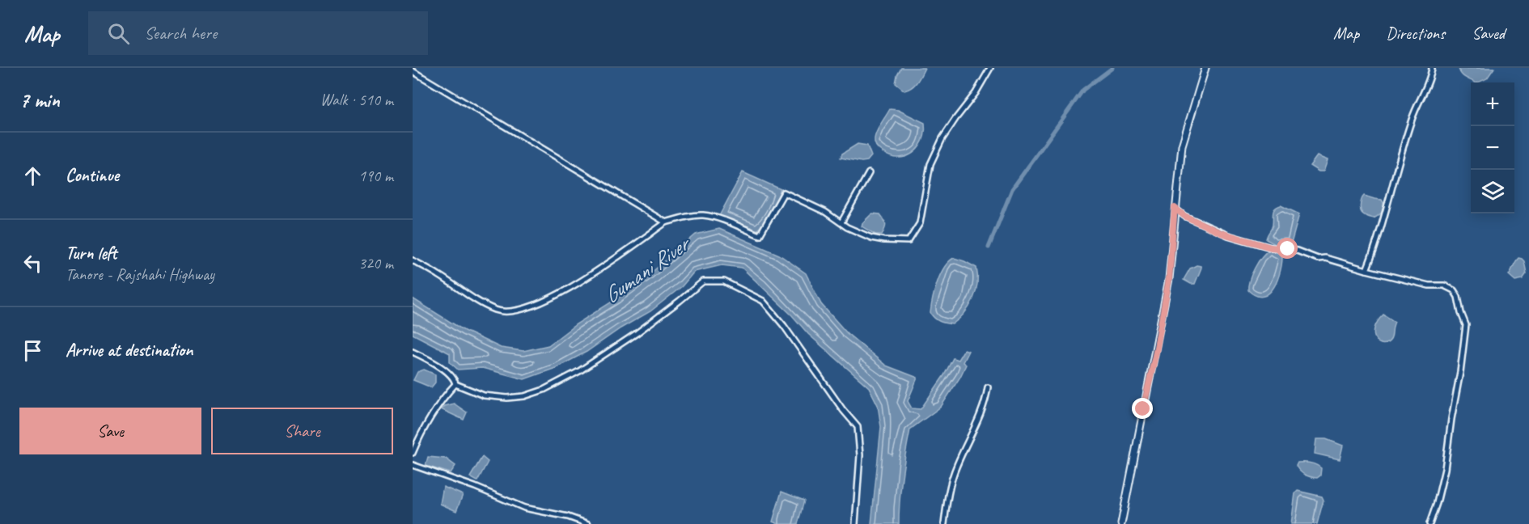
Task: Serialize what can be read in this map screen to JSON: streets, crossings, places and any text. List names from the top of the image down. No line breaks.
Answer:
{"water":["Gumani River"],"page":{"header":"Map","search":"Search here","nav":["Map","Directions","Saved"],"heading":["7 min","Walk · 510 m"],"map_buttons":["+","−"],"list":[["Continue","190 m"],["Turn left","Tanore - Rajshahi Highway","320 m"],"Arrive at destination"],"buttons":["Save","Share"]}}
